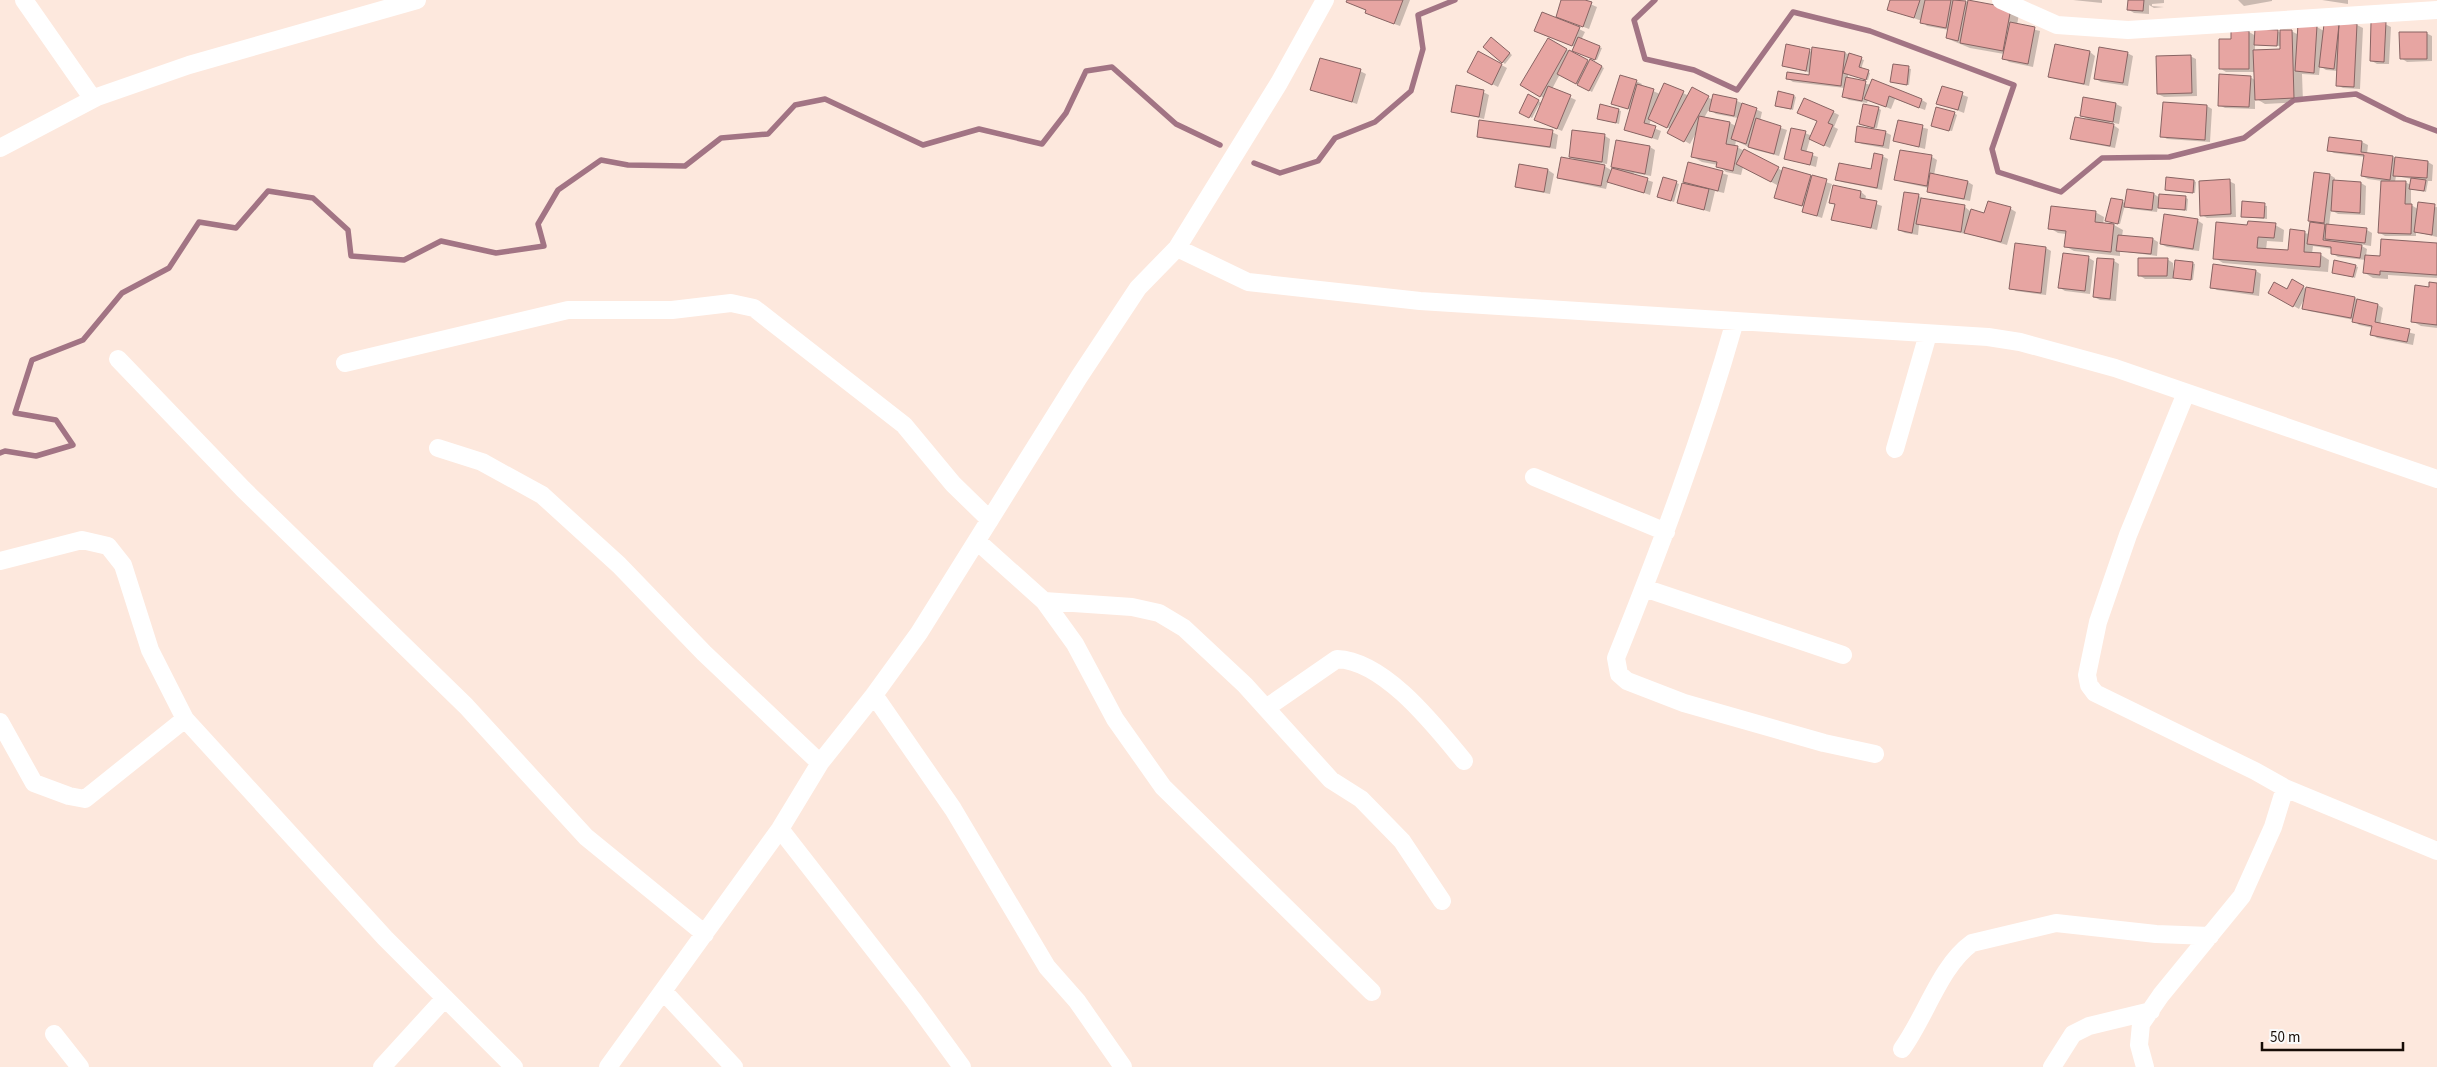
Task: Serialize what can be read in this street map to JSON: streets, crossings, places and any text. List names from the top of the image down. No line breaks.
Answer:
{"scale_bar":"50 m"}
